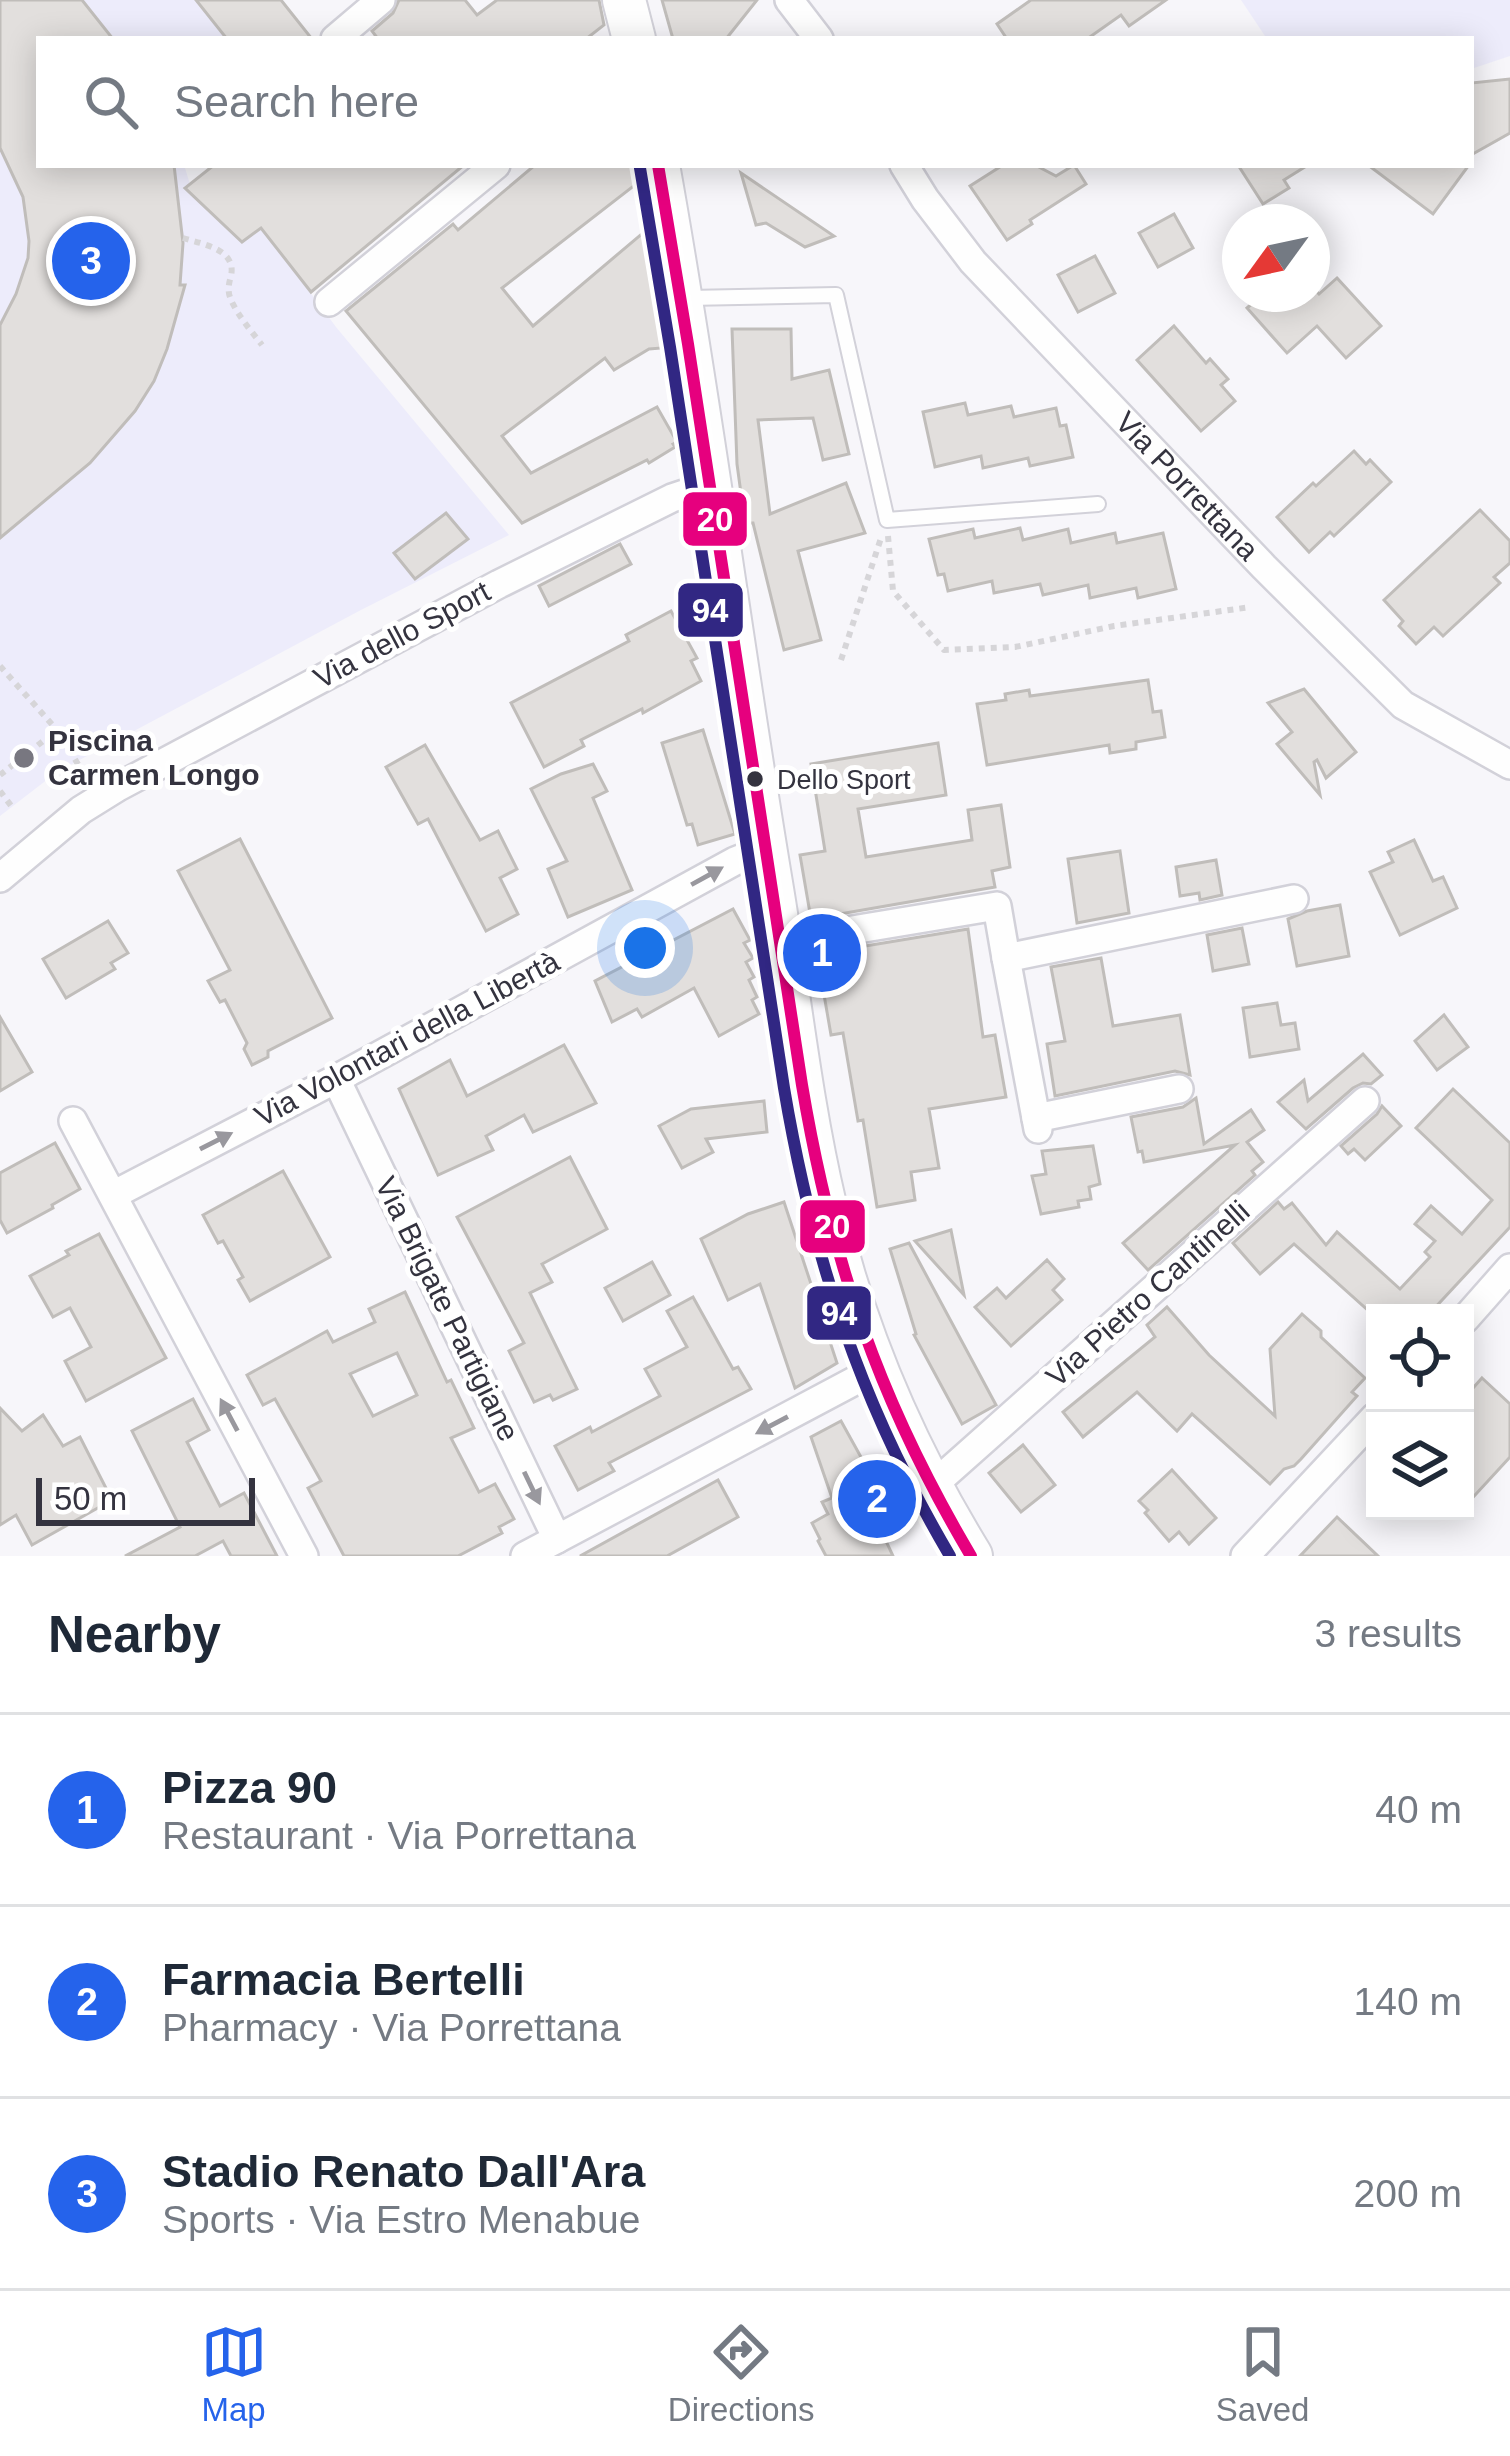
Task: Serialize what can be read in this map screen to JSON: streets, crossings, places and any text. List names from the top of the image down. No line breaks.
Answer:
{"streets":{"street":["Via Porrettana","Via dello Sport","Via Volontari della Libertà","Via Pietro Cantinelli","Via Brigate Partigiane"]},"crossings":[["Via Volontari della Libertà","Via Brigate Partigiane"]],"one_way":["Via Volontari della Libertà"],"places":["Piscina Carmen Longo","Dello Sport"],"lines":["transit line 20","transit line 94"],"scale_bar":"50 m","north":"bottom left","page":{"search":"Search here","pins":["3","1","2"],"scale":"50 m","heading":["Nearby","3 results"],"list":[{"mark":"1","name":"Pizza 90","note":"Restaurant · Via Porrettana","value":"40 m"},{"mark":"2","name":"Farmacia Bertelli","note":"Pharmacy · Via Porrettana","value":"140 m"},{"mark":"3","name":"Stadio Renato Dall'Ara","note":"Sports · Via Estro Menabue","value":"200 m"}],"nav":["Map","Directions","Saved"]}}
